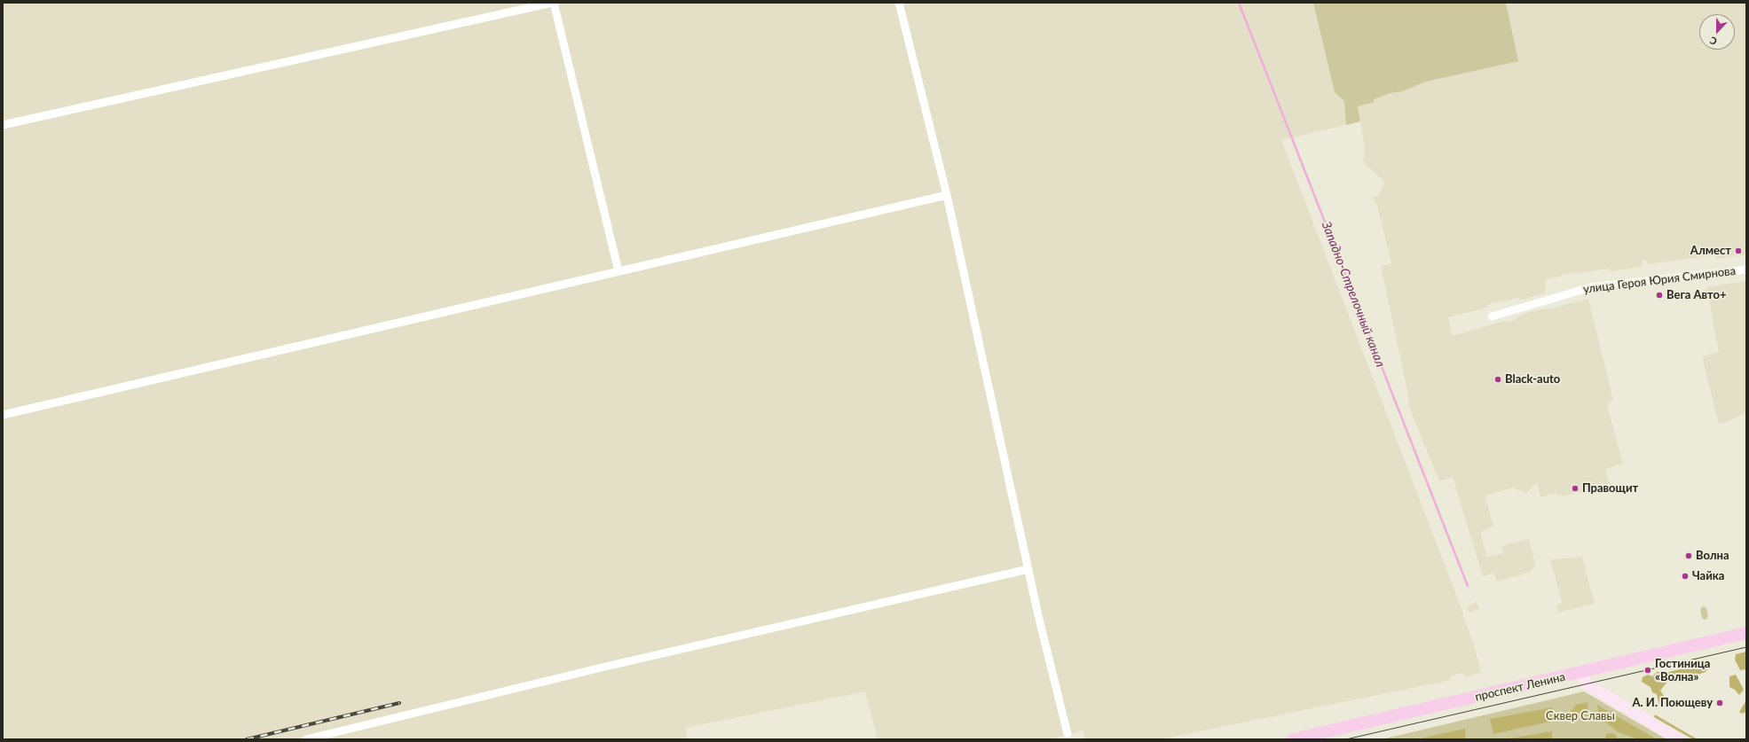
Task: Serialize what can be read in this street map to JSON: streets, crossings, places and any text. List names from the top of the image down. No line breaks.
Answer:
{"streets":{"main road":["проспект Ленина"],"street":["улица Героя Юрия Смирнова"]},"water":["Западно-Стрелочный канал"],"parks":["Сквер Славы"],"places":["Алмест","Вега Авто+","Black-auto","Правощит","Волна","Чайка","Гостиница «Волна»","А. И. Поющеву"],"north":"bottom"}
